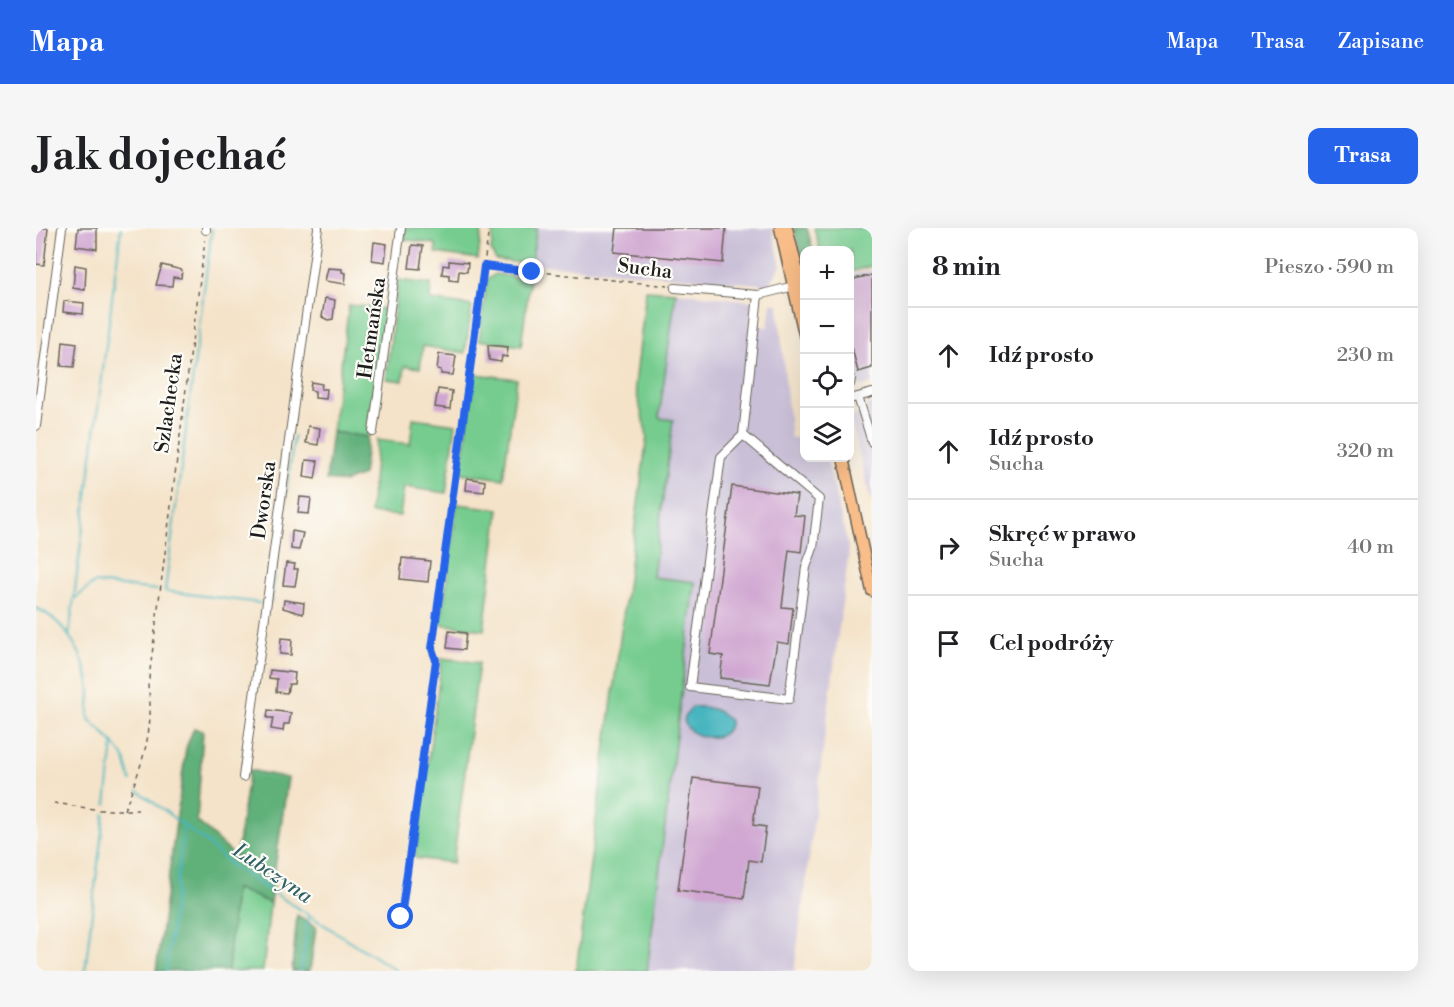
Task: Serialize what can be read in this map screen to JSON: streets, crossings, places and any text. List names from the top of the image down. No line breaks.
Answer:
{"streets":{"street":["Sucha","Hetmańska","Dworska"],"path":["Szlachecka"]},"water":["Lubczyna"],"page":{"header":"Mapa","nav":["Mapa","Trasa","Zapisane"],"buttons":"Trasa","title":"Jak dojechać","heading":["8 min","Pieszo · 590 m"],"map_buttons":["+","−"],"list":[["Idź prosto","230 m"],["Idź prosto","Sucha","320 m"],["Skręć w prawo","Sucha","40 m"],"Cel podróży"]}}
